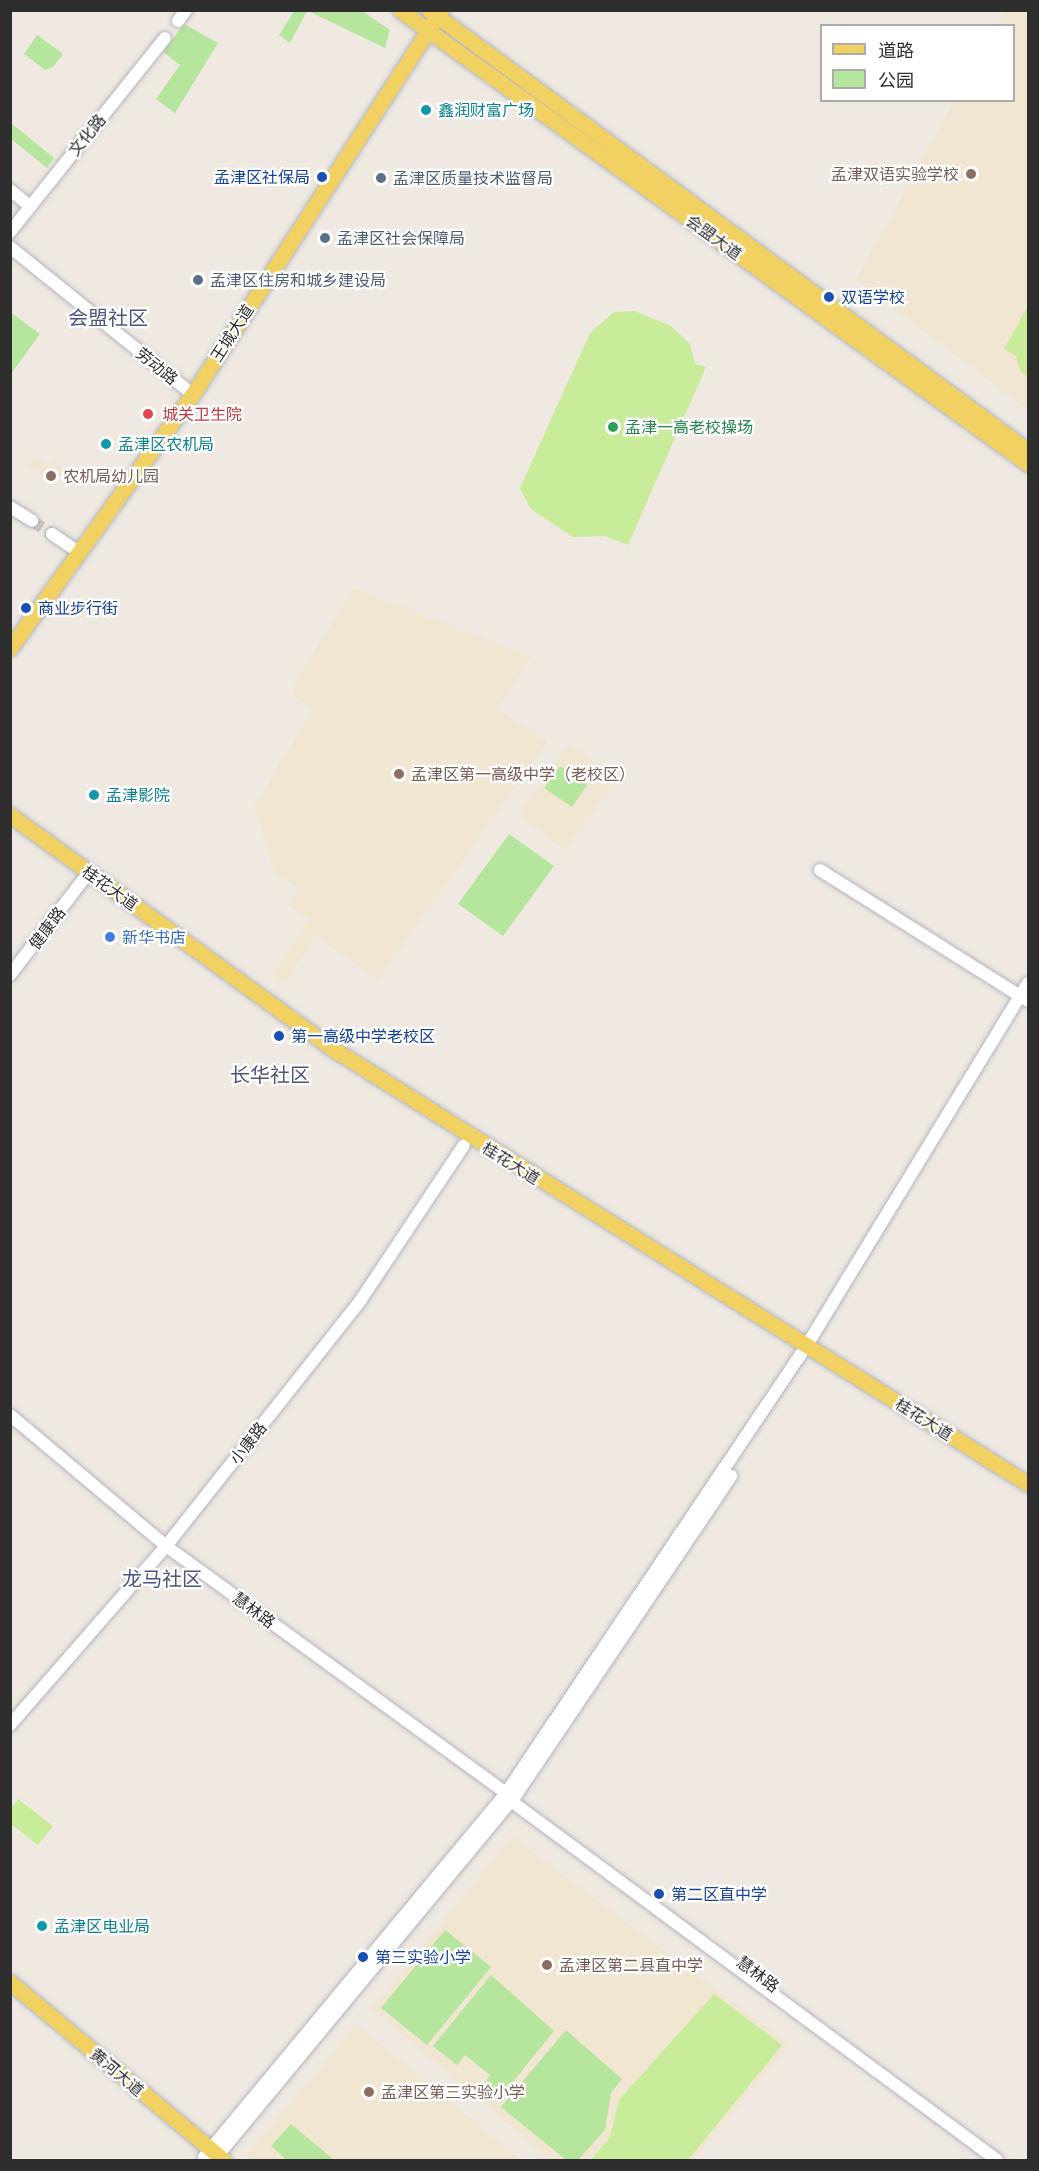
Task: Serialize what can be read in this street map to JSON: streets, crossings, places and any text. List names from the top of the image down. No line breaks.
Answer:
{"streets":{"main road":["会盟大道","王城大道","桂花大道","黄河大道"],"street":["文化路","劳动路","健康路","小康路","慧林路"]},"crossings":[["会盟大道","王城大道"],["王城大道","劳动路"],["桂花大道","健康路"],["桂花大道","小康路"],["小康路","慧林路"]],"districts":["会盟社区","长华社区","龙马社区"],"places":["鑫润财富广场","孟津双语实验学校","孟津区社保局","孟津区质量技术监督局","孟津区社会保障局","孟津区住房和城乡建设局","双语学校","城关卫生院","孟津一高老校操场","孟津区农机局","农机局幼儿园","商业步行街","孟津区第一高级中学（老校区）","孟津影院","新华书店","第一高级中学老校区","第二区直中学","孟津区电业局","第三实验小学","孟津区第二县直中学","孟津区第三实验小学"],"legend":["道路","公园"]}
